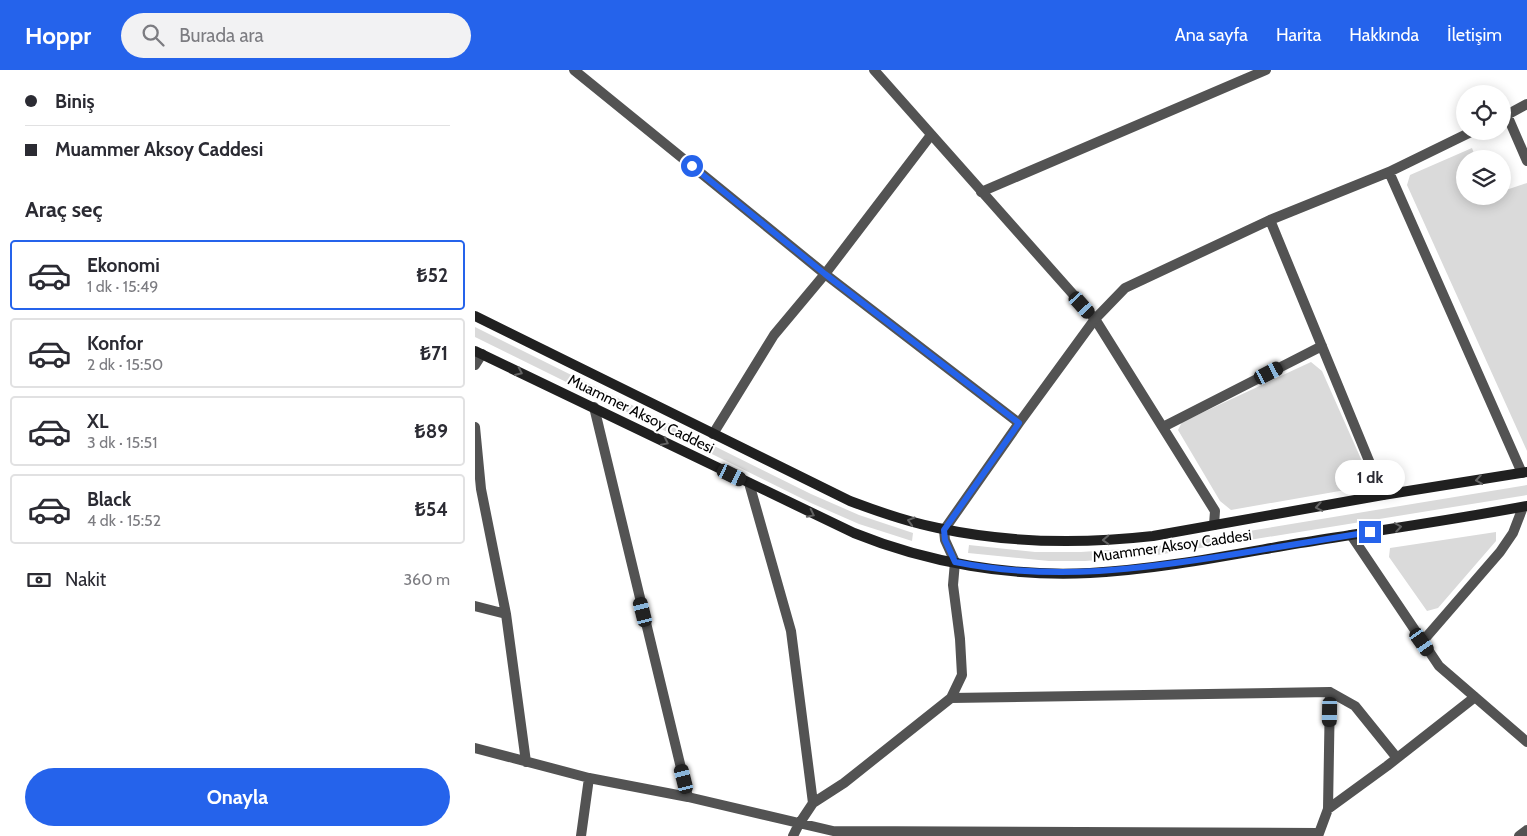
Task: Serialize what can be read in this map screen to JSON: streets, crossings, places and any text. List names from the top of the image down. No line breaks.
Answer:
{"streets":{"main road":["Muammer Aksoy Caddesi"]},"page":{"header":"Hoppr","search":"Burada ara","nav":["Ana sayfa","Harita","Hakkında","İletişim"],"banner":["Biniş","Muammer Aksoy Caddesi"],"heading":"Araç seç","list":[{"name":"Ekonomi","note":"1 dk · 15:49","value":"₺52"},{"name":"Konfor","note":"2 dk · 15:50","value":"₺71"},{"name":"XL","note":"3 dk · 15:51","value":"₺89"},{"name":"Black","note":"4 dk · 15:52","value":"₺54"}],"bubble":"1 dk","pay":["Nakit","360 m"],"buttons":"Onayla"}}
